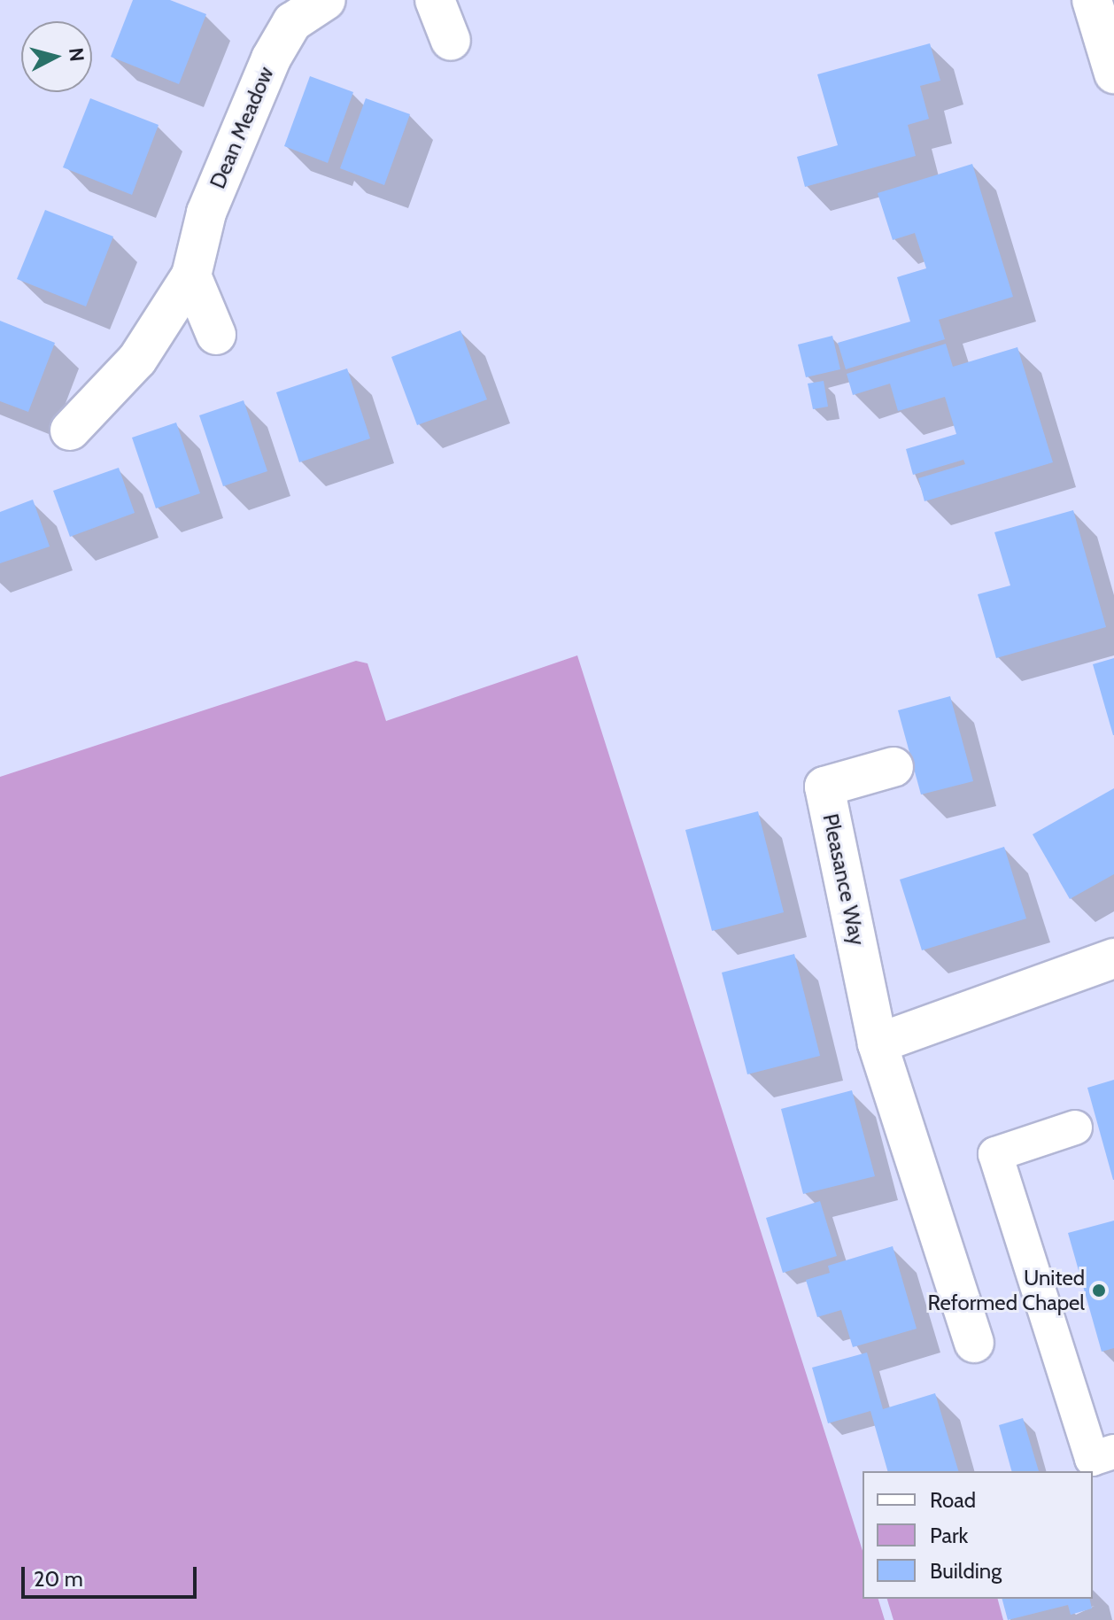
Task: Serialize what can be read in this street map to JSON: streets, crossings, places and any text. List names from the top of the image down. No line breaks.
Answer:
{"streets":{"street":["Dean Meadow","Pleasance Way"]},"places":["United Reformed Chapel"],"legend":["Road","Park","Building"],"scale_bar":"20 m","north":"right"}
